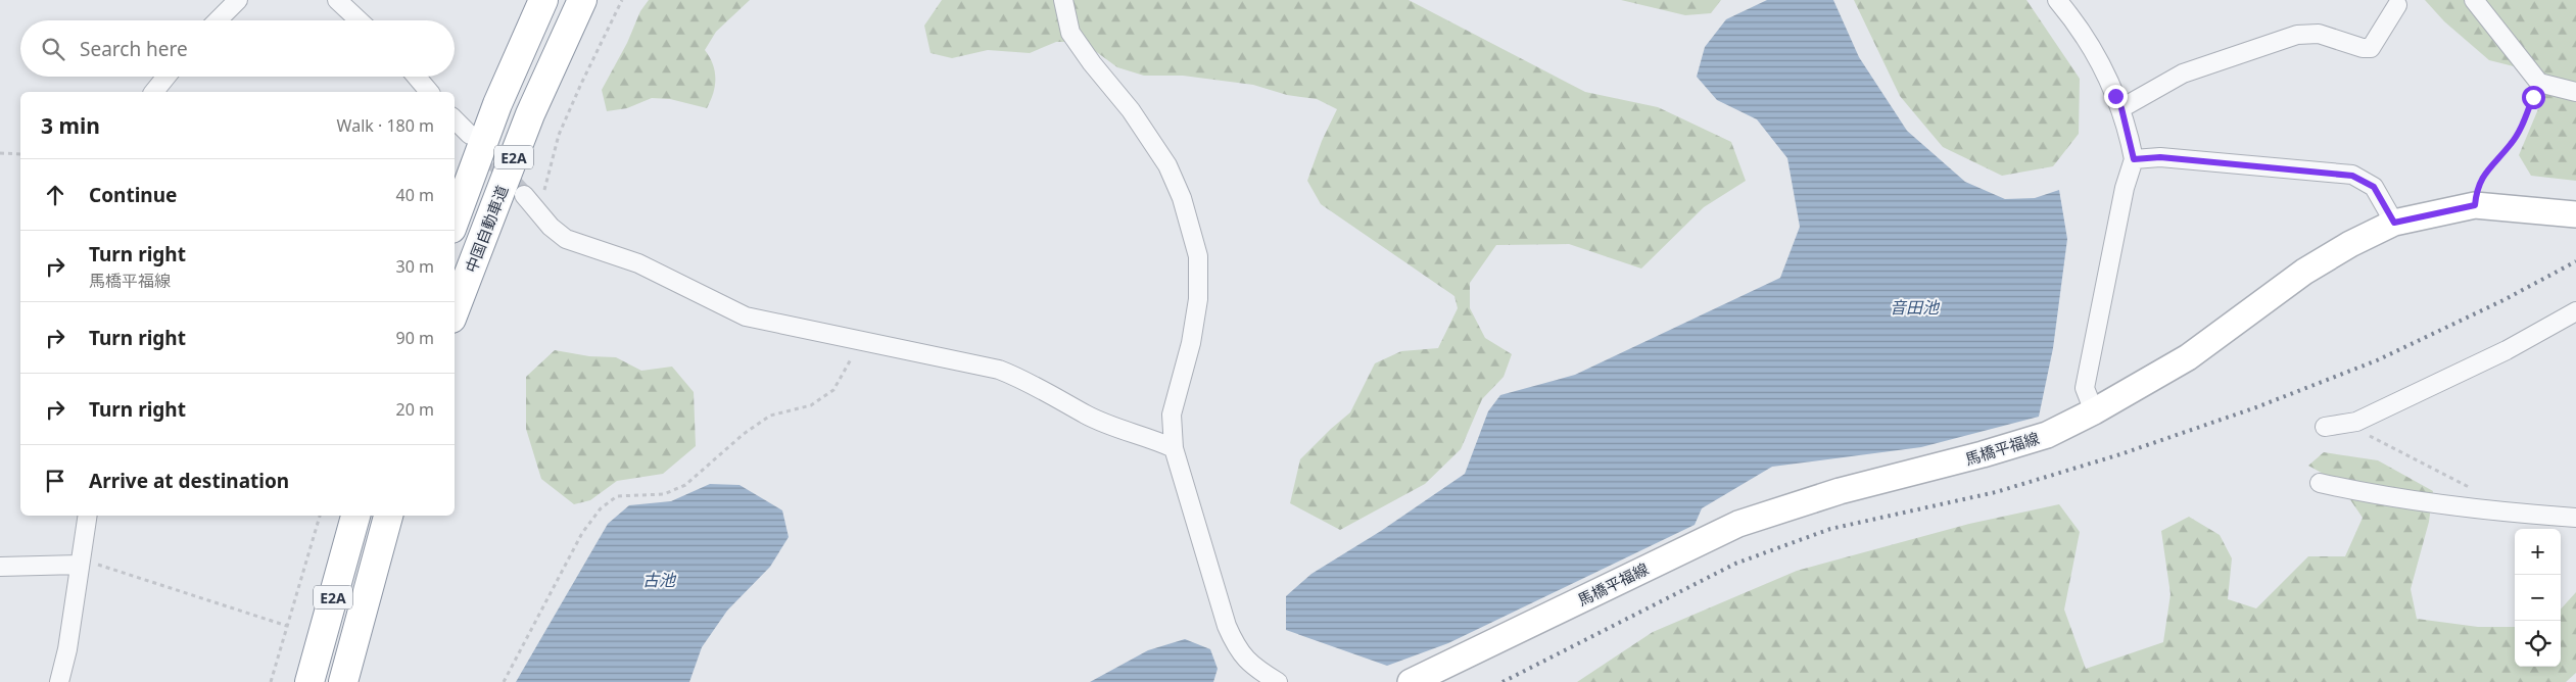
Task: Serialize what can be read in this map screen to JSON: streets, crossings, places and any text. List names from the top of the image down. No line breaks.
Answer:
{"streets":{"highway":["E2A","中国自動車道"],"main road":["馬橋平福線"]},"water":["音田池","古池"],"page":{"search":"Search here","heading":["3 min","Walk · 180 m"],"list":[["Continue","40 m"],["Turn right","馬橋平福線","30 m"],["Turn right","90 m"],["Turn right","20 m"],"Arrive at destination"],"map_buttons":["+","−"]}}
